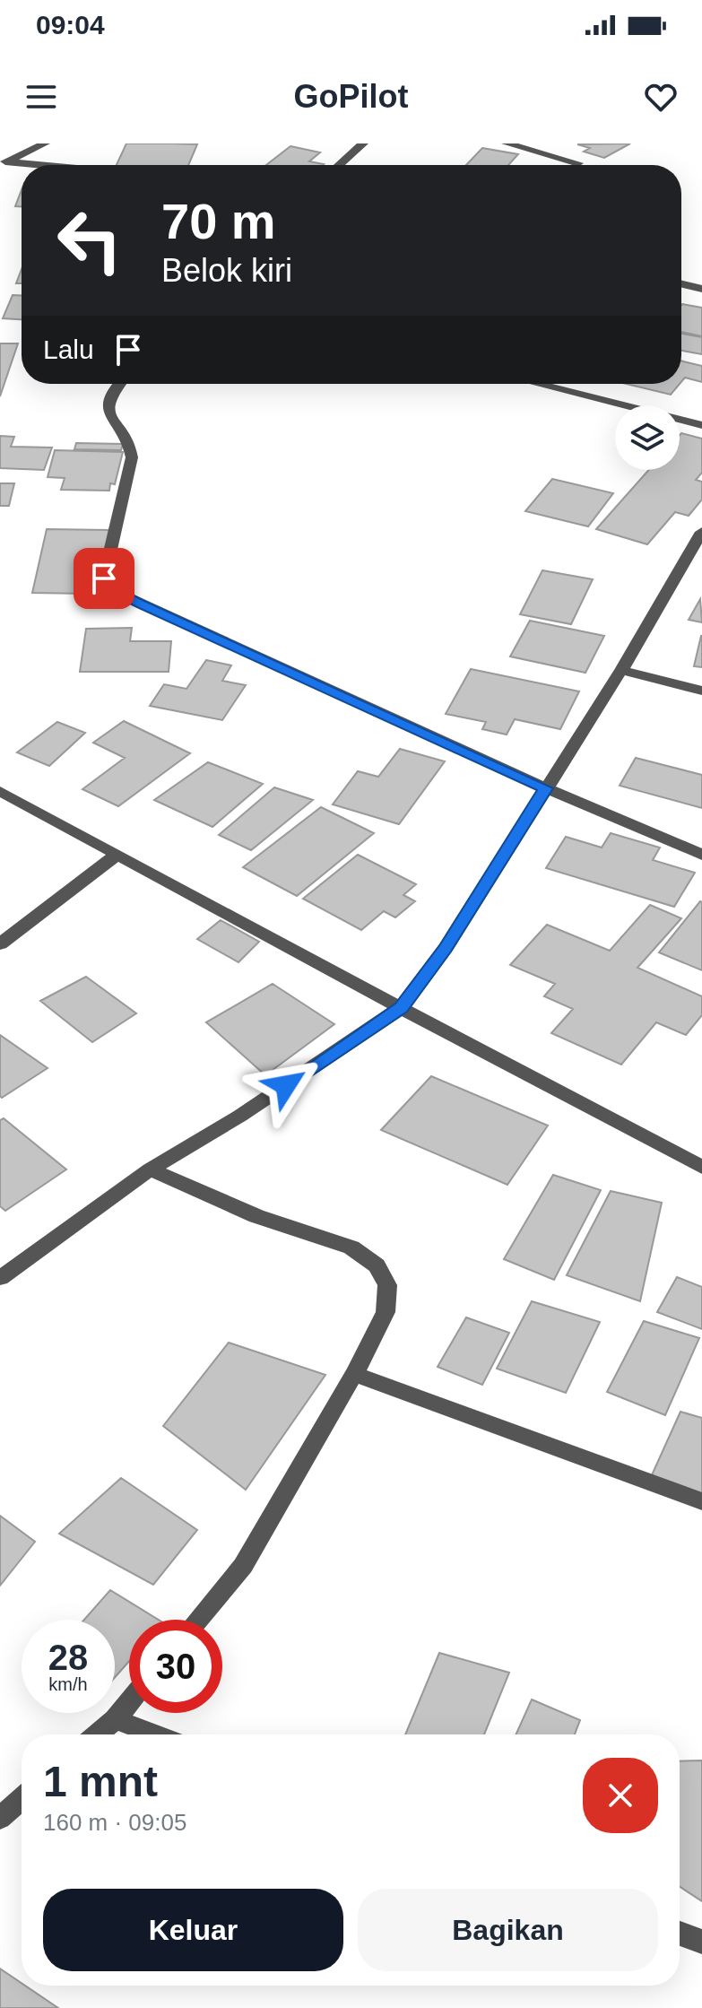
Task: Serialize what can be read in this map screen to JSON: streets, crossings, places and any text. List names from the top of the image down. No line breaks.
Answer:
{"page":{"status":"09:04","header":"GoPilot","turn":["70 m","Belok kiri"],"then":"Lalu","speed":"28 km/h","limit":"30","heading":["1 mnt","160 m · 09:05"],"buttons":["Keluar","Bagikan"]}}
